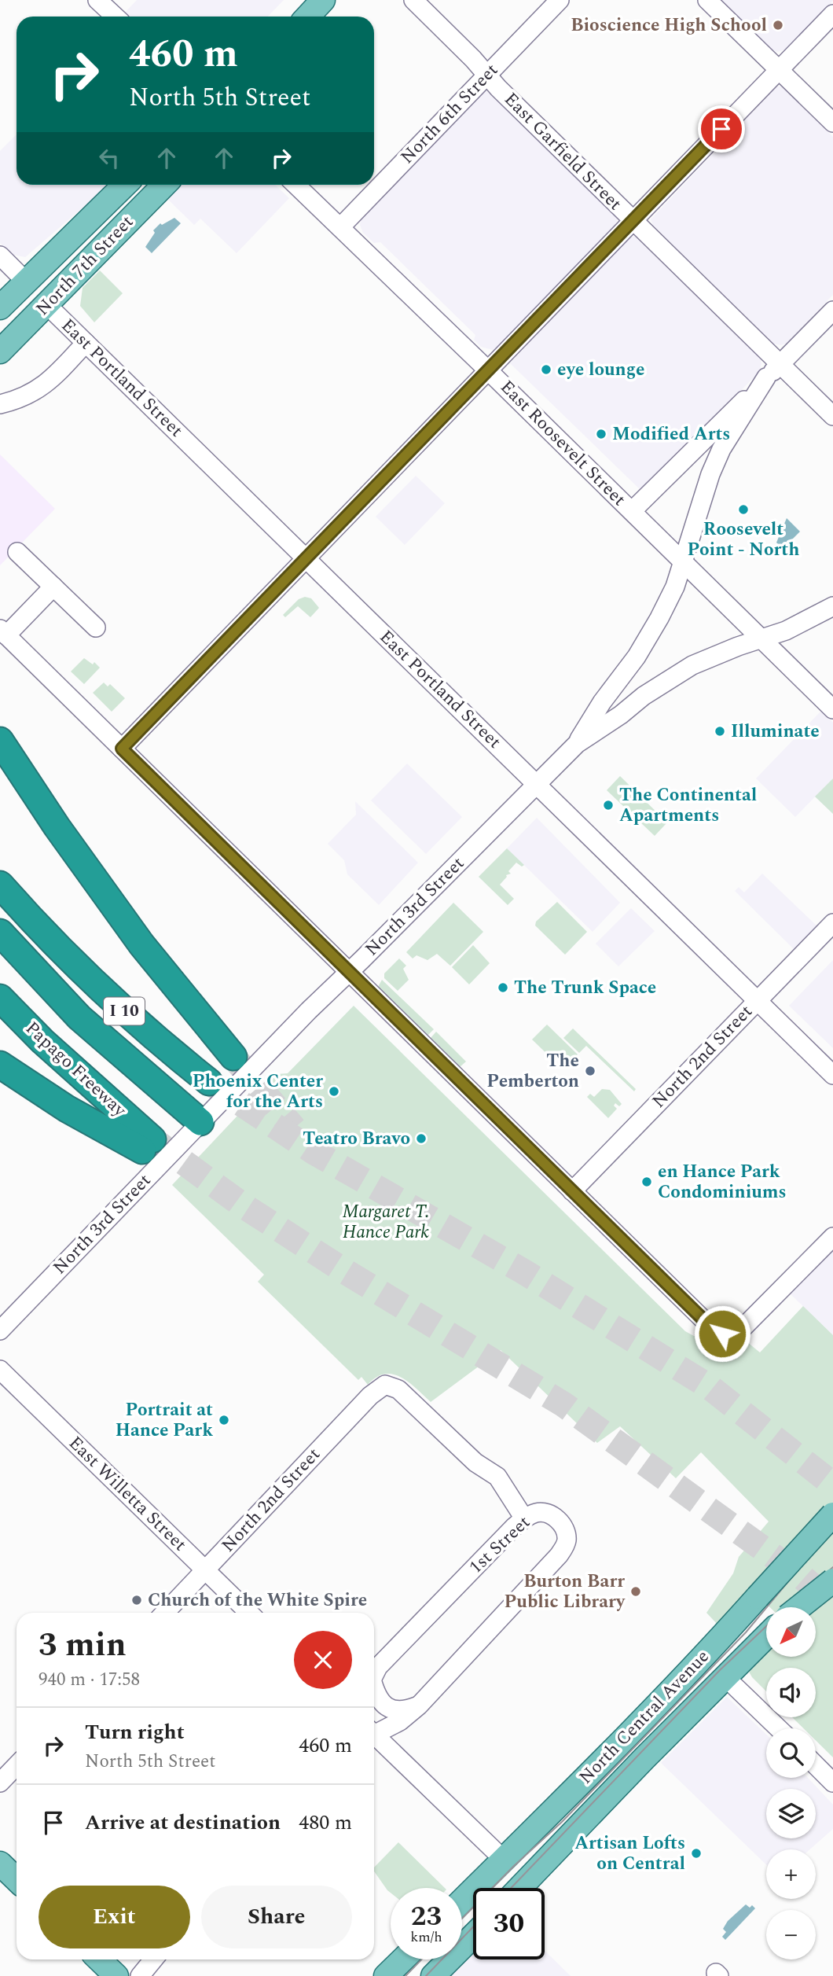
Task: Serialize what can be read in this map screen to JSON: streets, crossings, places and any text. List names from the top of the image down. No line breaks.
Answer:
{"streets":{"highway":["I 10","Papago Freeway"],"main road":["North 7th Street","North Central Avenue"],"street":["North 6th Street","East Garfield Street","East Portland Street","East Roosevelt Street","North 3rd Street","North 2nd Street","East Willetta Street","1st Street"]},"crossings":[["North 6th Street","East Garfield Street"],["North 6th Street","East Roosevelt Street"],["North 7th Street","East Portland Street"],["East Portland Street","North 3rd Street"],["East Portland Street","North 2nd Street"],["East Roosevelt Street","North 3rd Street"],["North 2nd Street","East Willetta Street"],["North 2nd Street","1st Street"]],"parks":["Margaret T. Hance Park"],"places":["Bioscience High School","eye lounge","Modified Arts","Roosevelt Point - North","Illuminate","The Continental Apartments","The Trunk Space","The Pemberton","Phoenix Center for the Arts","Teatro Bravo","en Hance Park Condominiums","Portrait at Hance Park","Burton Barr Public Library","Church of the White Spire","Artisan Lofts on Central"],"north":"bottom left","page":{"turn":["460 m","North 5th Street"],"map_buttons":["+","−"],"heading":["3 min","940 m · 17:58"],"list":[{"name":"Turn right","note":"North 5th Street","value":"460 m"},{"name":"Arrive at destination","value":"480 m"}],"buttons":["Exit","Share"],"speed":"23 km/h","limit":"30"}}
